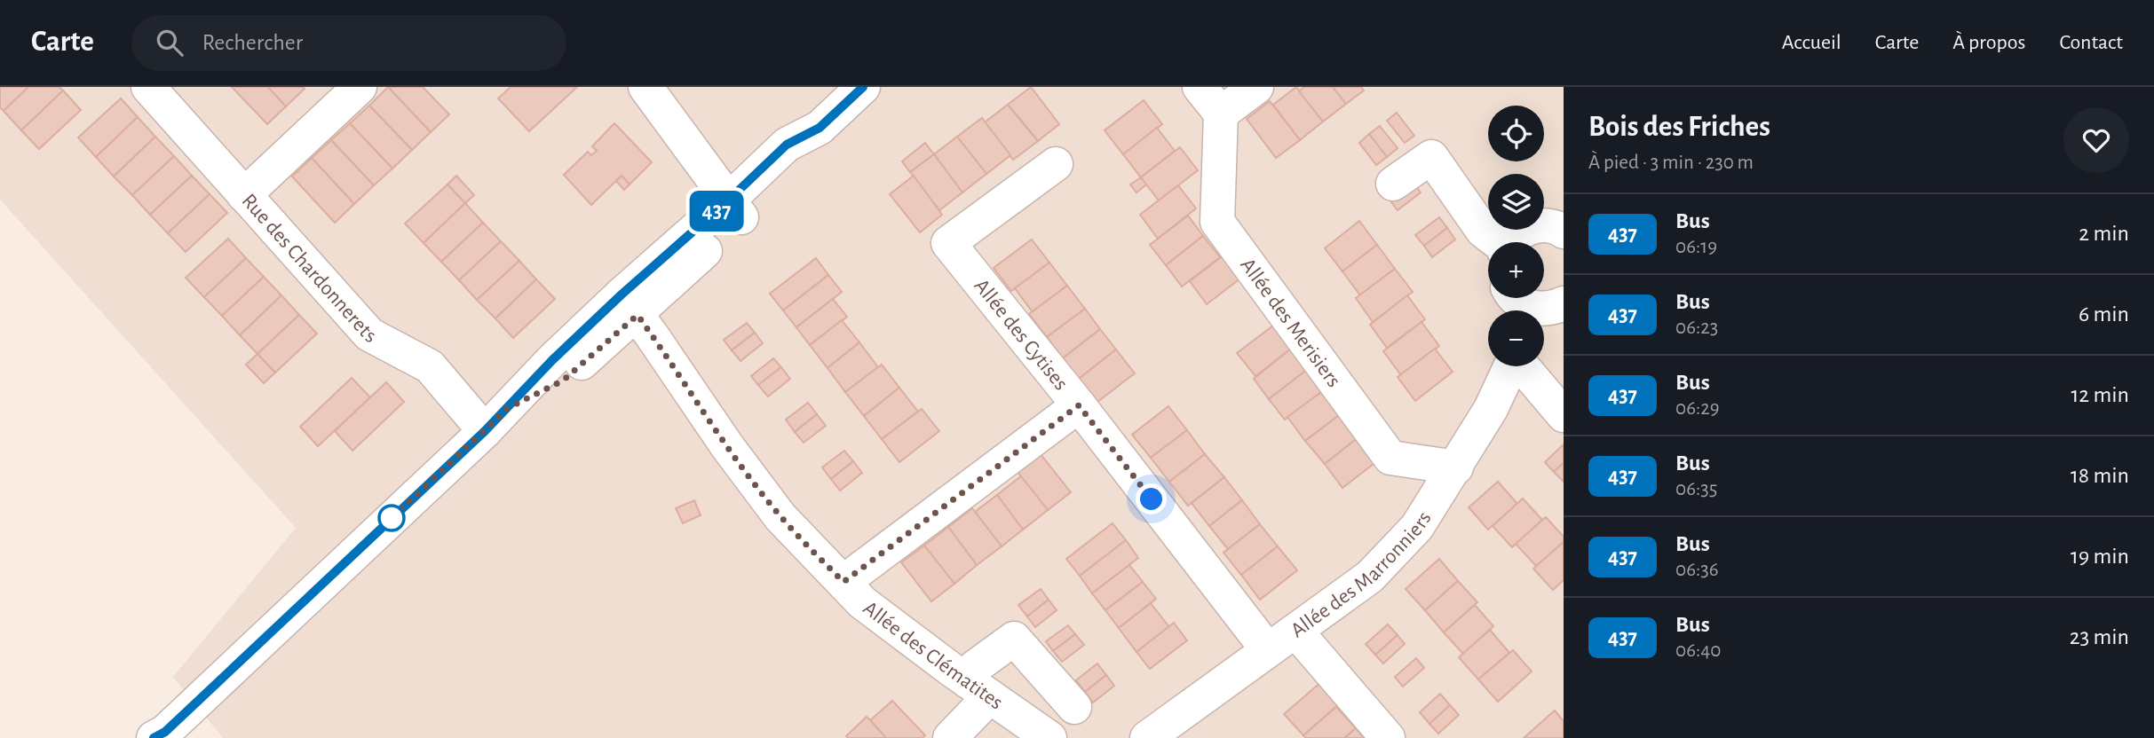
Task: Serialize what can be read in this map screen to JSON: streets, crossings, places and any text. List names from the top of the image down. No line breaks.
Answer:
{"streets":{"street":["Rue des Chardonnerets","Allée des Merisiers","Allée des Cytises","Allée des Marronniers","Allée des Clématites"]},"crossings":[["Allée des Merisiers","Allée des Marronniers"],["Allée des Cytises","Allée des Marronniers"]],"lines":["bus line 437"],"page":{"header":"Carte","search":"Rechercher","nav":["Accueil","Carte","À propos","Contact"],"on_map":"437","heading":["Bois des Friches","À pied · 3 min · 230 m"],"map_buttons":["+","−"],"list":[{"mark":"437","name":"Bus","note":"06:19","value":"2 min"},{"mark":"437","name":"Bus","note":"06:23","value":"6 min"},{"mark":"437","name":"Bus","note":"06:29","value":"12 min"},{"mark":"437","name":"Bus","note":"06:35","value":"18 min"},{"mark":"437","name":"Bus","note":"06:36","value":"19 min"},{"mark":"437","name":"Bus","note":"06:40","value":"23 min"}]}}
